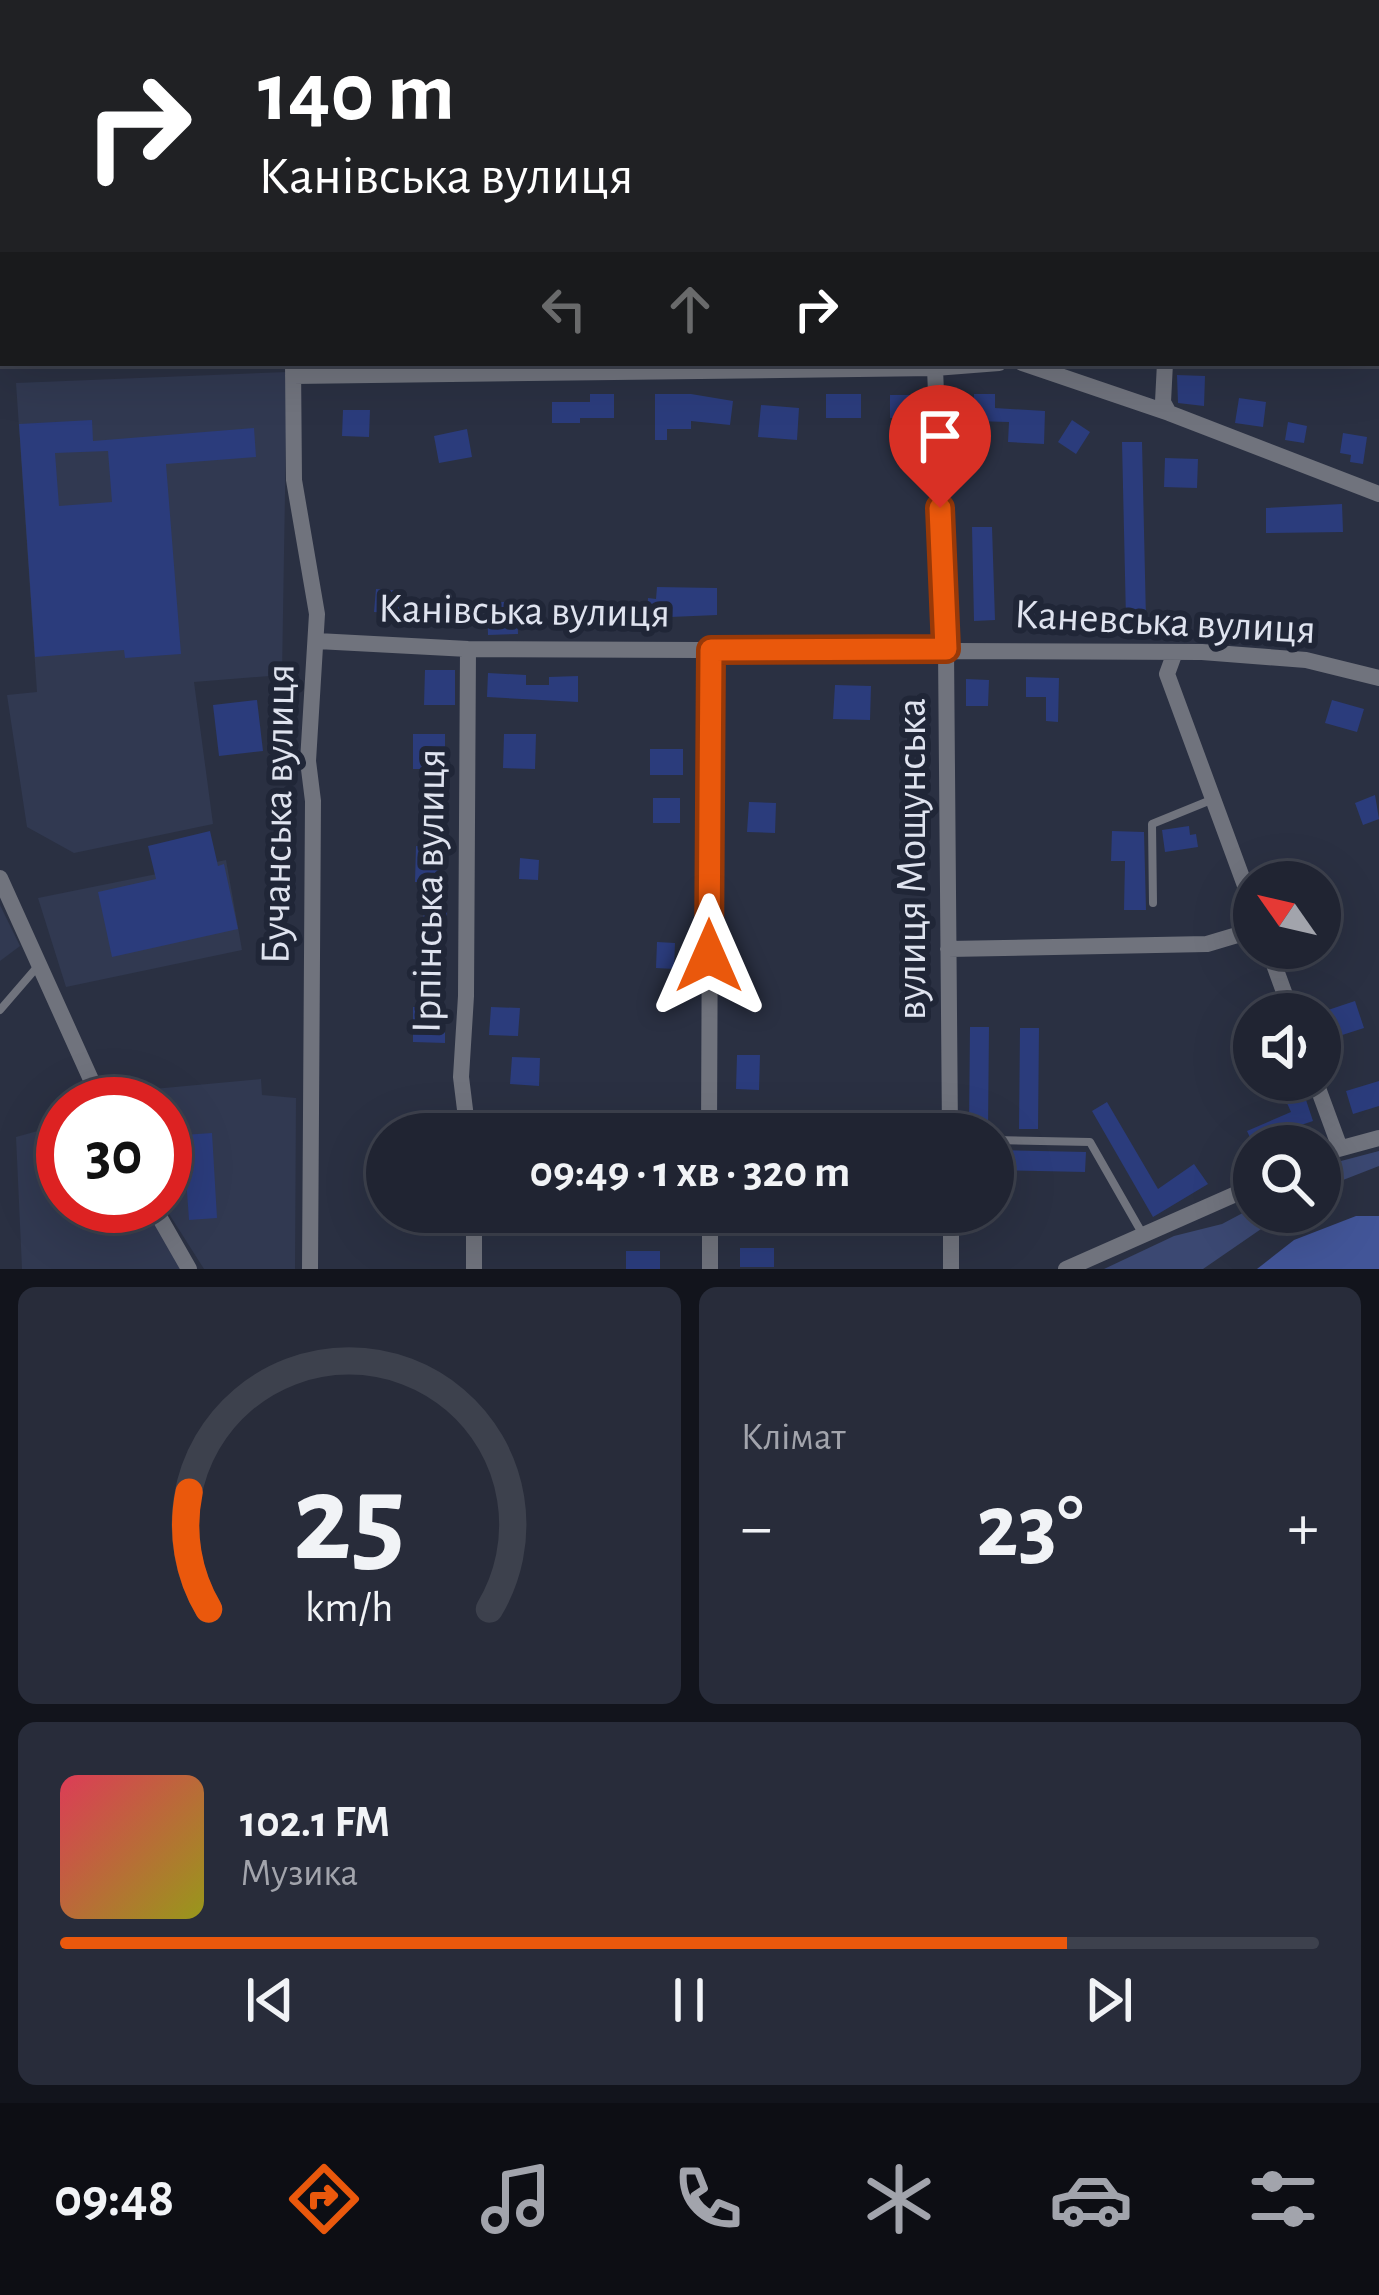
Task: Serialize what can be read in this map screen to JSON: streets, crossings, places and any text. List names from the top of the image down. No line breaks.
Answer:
{"streets":{"street":["Канівська вулиця","Каневська вулиця","Бучанська вулиця","вулиця Мощунська","Ірпінська вулиця"]},"crossings":[["Канівська вулиця","Каневська вулиця"],["Канівська вулиця","Бучанська вулиця"],["Канівська вулиця","вулиця Мощунська"],["Канівська вулиця","Ірпінська вулиця"],["Каневська вулиця","вулиця Мощунська"]],"north":"top left","page":{"turn":["140 m","Канівська вулиця"],"limit":"30","trip":"09:49 · 1 хв · 320 m","tile":"Клімат","heat":["−","23°","+"],"song":["102.1 FM","Музика"],"tabs":"09:48","gauge":["25","km/h"]}}
